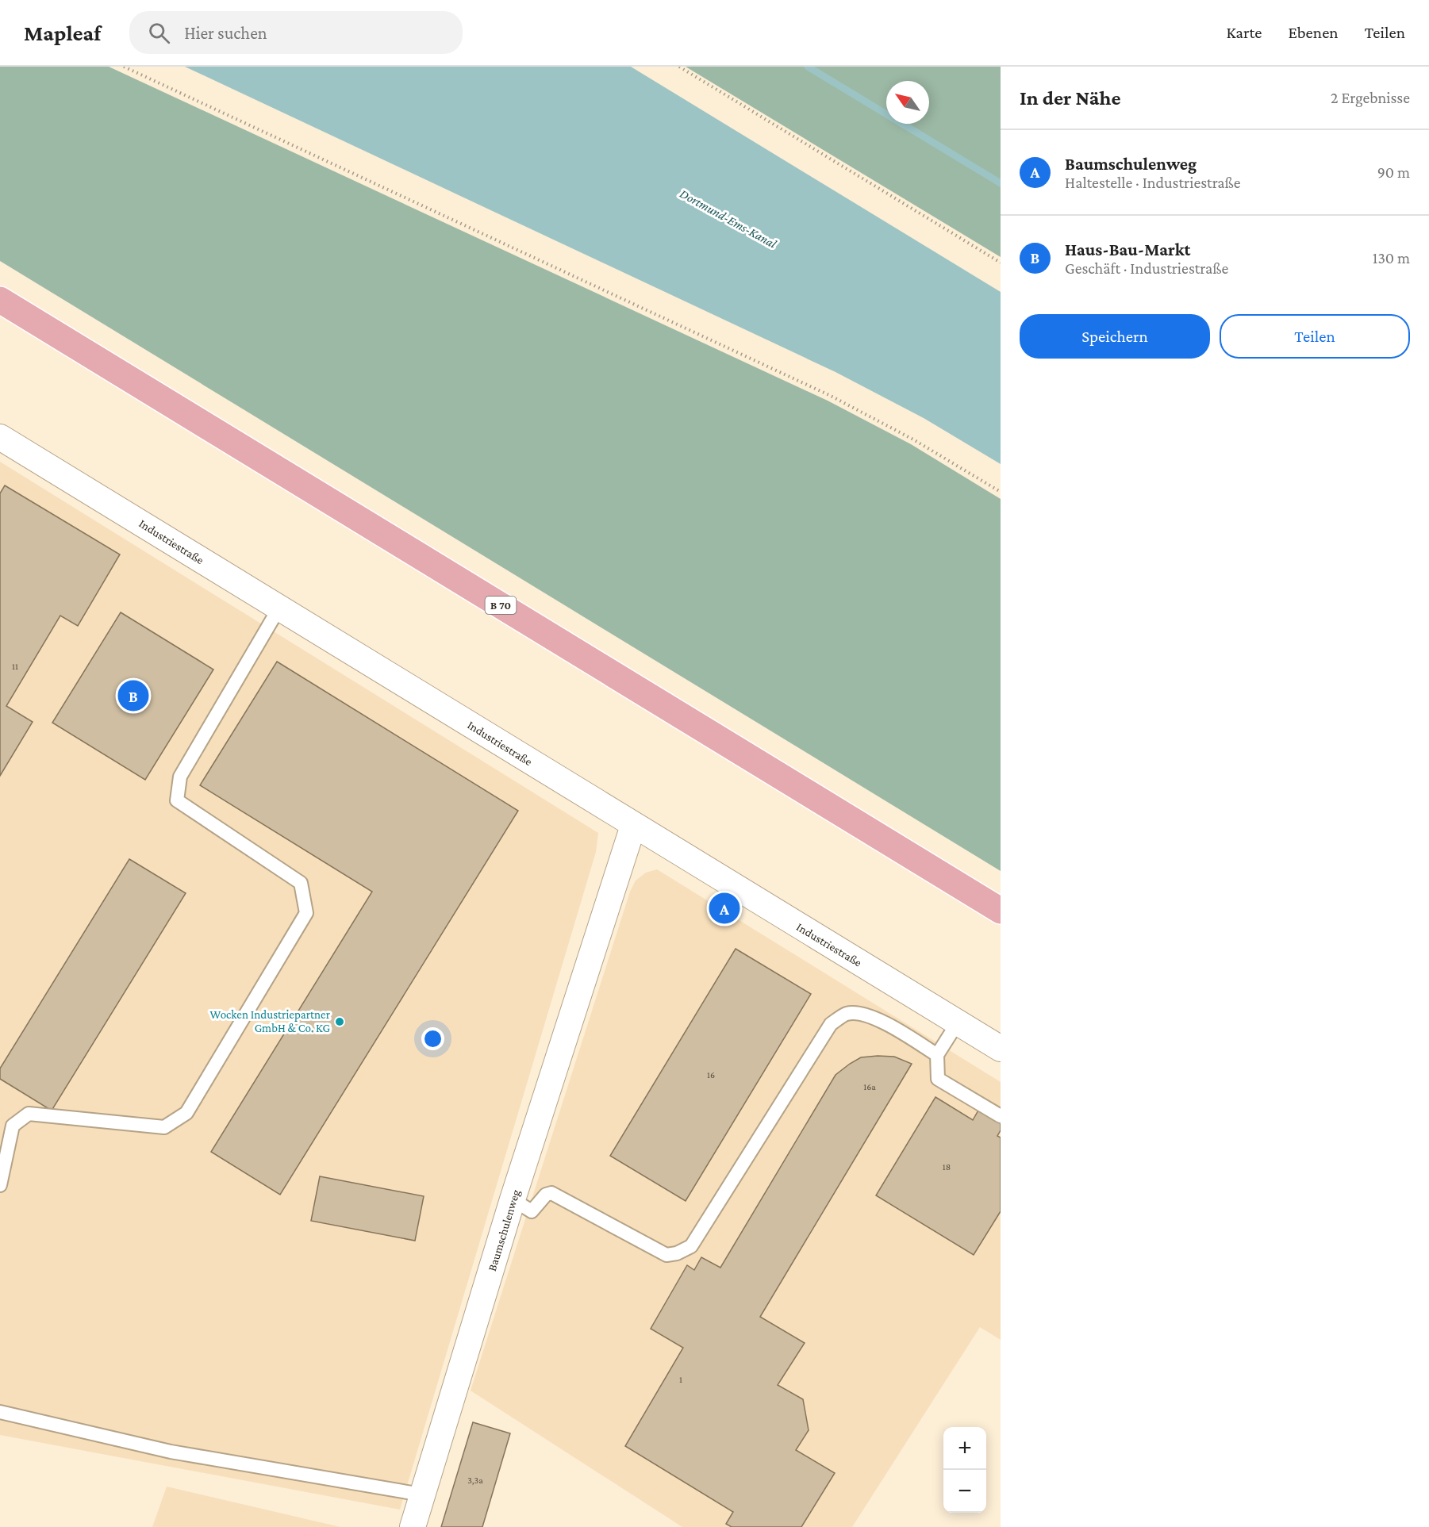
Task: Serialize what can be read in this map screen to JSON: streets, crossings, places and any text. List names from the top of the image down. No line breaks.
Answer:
{"streets":{"main road":["B 70"],"street":["Industriestraße","Baumschulenweg"]},"crossings":[["Industriestraße","Baumschulenweg"]],"water":["Dortmund-Ems-Kanal"],"places":["Wocken Industriepartner GmbH & Co. KG"],"house_numbers":["11","16","16a","18","1","3,3a"],"north":"top left","page":{"header":"Mapleaf","search":"Hier suchen","nav":["Karte","Ebenen","Teilen"],"heading":["In der Nähe","2 Ergebnisse"],"list":[{"mark":"A","name":"Baumschulenweg","note":"Haltestelle · Industriestraße","value":"90 m"},{"mark":"B","name":"Haus-Bau-Markt","note":"Geschäft · Industriestraße","value":"130 m"}],"buttons":["Speichern","Teilen"],"pins":["B","A"],"map_buttons":["+","−"]}}
